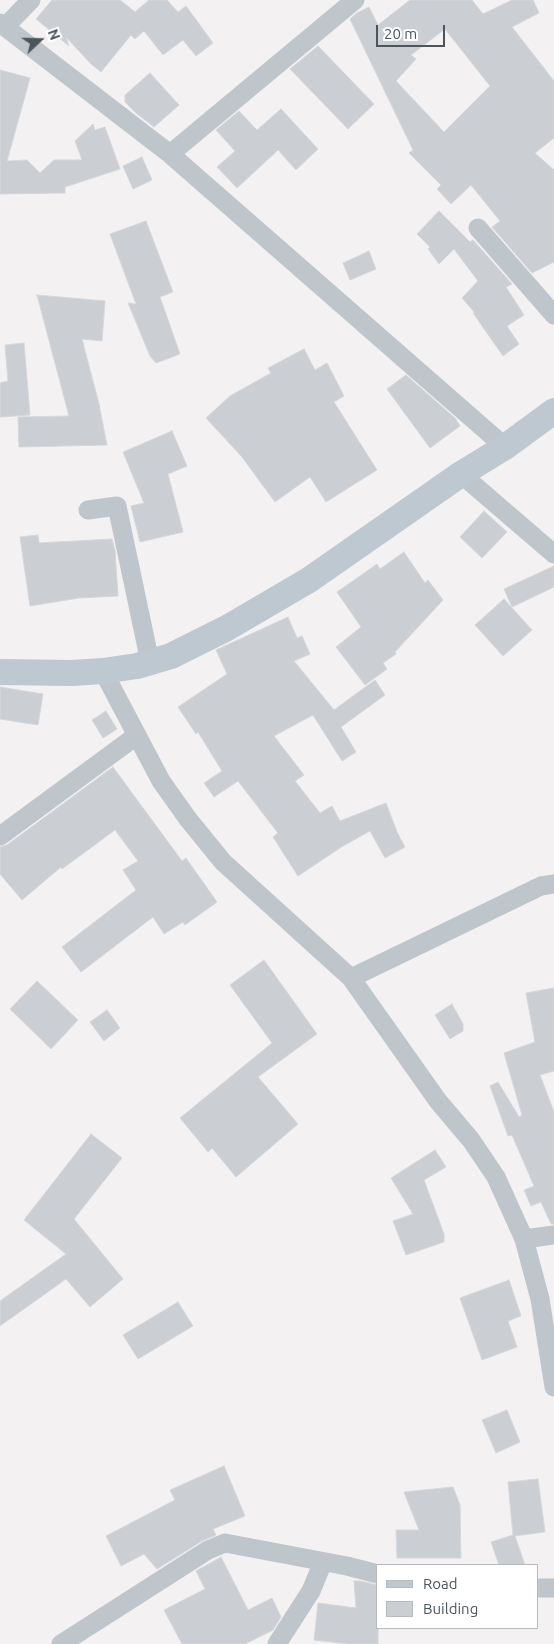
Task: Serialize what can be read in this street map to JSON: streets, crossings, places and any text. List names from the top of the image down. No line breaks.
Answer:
{"legend":["Road","Building"],"scale_bar":"20 m","north":"right"}
